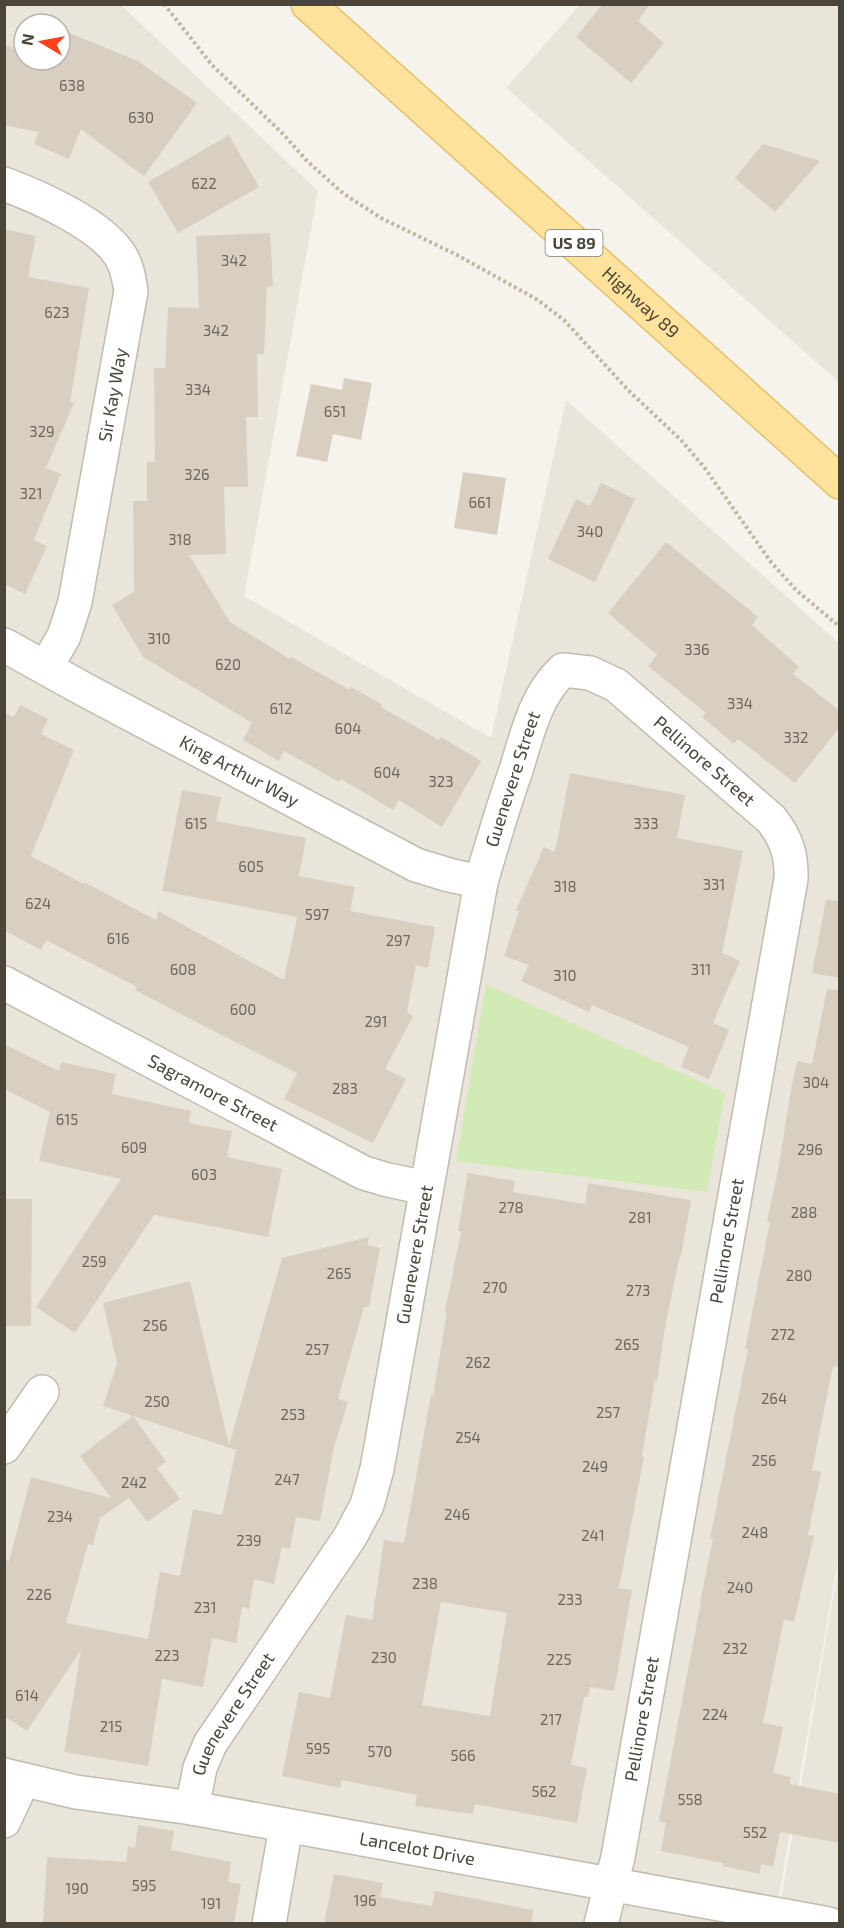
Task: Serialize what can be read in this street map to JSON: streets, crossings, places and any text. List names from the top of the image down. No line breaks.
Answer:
{"streets":{"main road":["US 89","Highway 89"],"street":["Sir Kay Way","Pellinore Street","King Arthur Way","Guenevere Street","Sagramore Street","Lancelot Drive"]},"crossings":[["Sir Kay Way","King Arthur Way"],["Pellinore Street","Guenevere Street"],["Pellinore Street","Lancelot Drive"],["King Arthur Way","Guenevere Street"],["Guenevere Street","Sagramore Street"],["Guenevere Street","Lancelot Drive"]],"house_numbers":["638","630","622","342","623","342","334","651","329","326","321","661","340","318","310","336","620","334","612","604","332","604","323","615","333","605","331","318","624","597","616","297","608","311","310","600","291","304","283","615","609","296","603","278","288","281","259","265","280","270","273","256","272","265","257","262","264","250","257","253","254","256","249","247","242","246","234","248","241","239","238","240","226","233","231","232","223","230","225","614","224","217","215","595","570","566","562","558","552","595","190","196","191"],"north":"left"}
